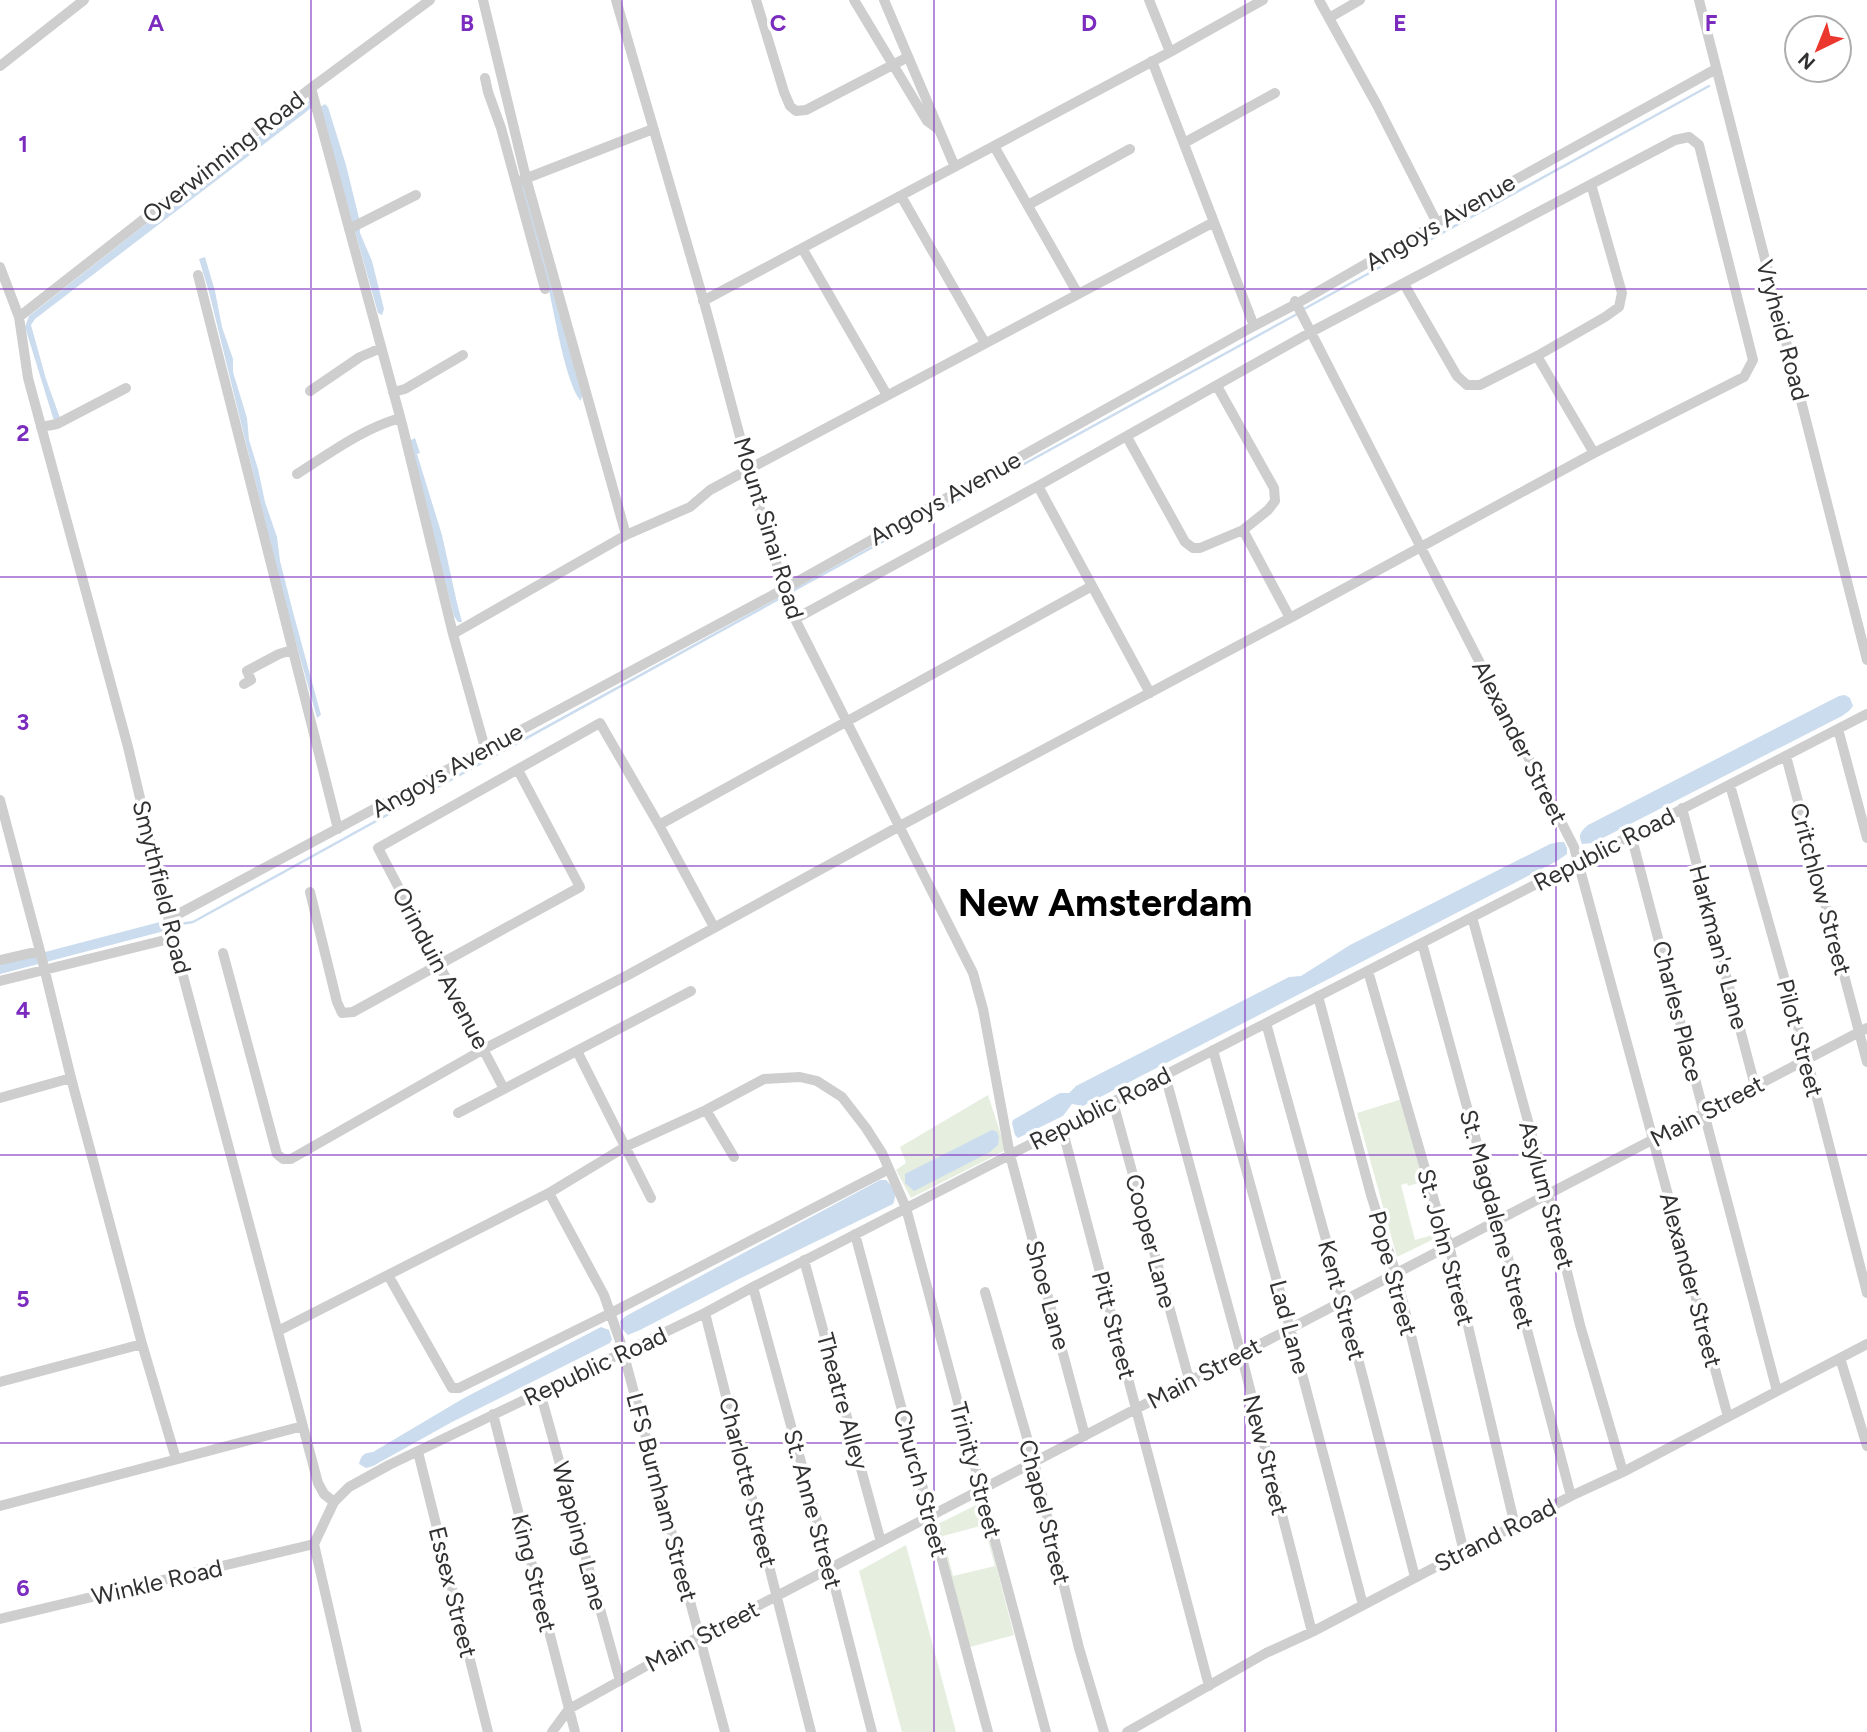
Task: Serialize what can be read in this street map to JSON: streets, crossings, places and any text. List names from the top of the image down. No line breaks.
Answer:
{"streets":{"street":["Overwinning Road","Angoys Avenue","Vryheid Road","Mount Sinai Road","Alexander Street","Republic Road","Smythfield Road","Critchlow Street","Harkman's Lane","Orinduin Avenue","Charles Place","Pilot Street","Main Street","Asylum Street","St. Magdalene Street","Cooper Lane","St. John Street","Pope Street","Shoe Lane","Kent Street","Pitt Street","Lad Lane","Theatre Alley","New Street","Trinity Street","Charlotte Street","Church Street","LFS Burnham Street","St. Anne Street","Chapel Street","Strand Road","Wapping Lane","King Street","Winkle Road","Essex Street"]},"crossings":[["Overwinning Road","Smythfield Road"],["Angoys Avenue","Vryheid Road"],["Angoys Avenue","Mount Sinai Road"],["Angoys Avenue","Alexander Street"],["Angoys Avenue","Smythfield Road"],["Mount Sinai Road","Republic Road"],["Mount Sinai Road","Shoe Lane"],["Alexander Street","Republic Road"],["Alexander Street","Main Street"],["Alexander Street","Strand Road"],["Republic Road","Smythfield Road"],["Republic Road","Critchlow Street"],["Republic Road","Harkman's Lane"],["Republic Road","Charles Place"],["Republic Road","Pilot Street"],["Republic Road","Asylum Street"],["Republic Road","St. Magdalene Street"],["Republic Road","Cooper Lane"],["Republic Road","St. John Street"],["Republic Road","Pope Street"],["Republic Road","Shoe Lane"],["Republic Road","Kent Street"],["Republic Road","Pitt Street"],["Republic Road","Lad Lane"],["Republic Road","Theatre Alley"],["Republic Road","New Street"],["Republic Road","Trinity Street"],["Republic Road","Charlotte Street"],["Republic Road","Church Street"],["Republic Road","LFS Burnham Street"],["Republic Road","St. Anne Street"],["Republic Road","Wapping Lane"],["Republic Road","King Street"],["Republic Road","Essex Street"],["Smythfield Road","Trinity Street"],["Critchlow Street","Main Street"],["Harkman's Lane","Main Street"],["Charles Place","Main Street"],["Charles Place","Strand Road"],["Pilot Street","Main Street"],["Main Street","Asylum Street"],["Main Street","St. Magdalene Street"],["Main Street","Cooper Lane"],["Main Street","St. John Street"],["Main Street","Pope Street"],["Main Street","Shoe Lane"],["Main Street","Kent Street"],["Main Street","Pitt Street"],["Main Street","Lad Lane"],["Main Street","Theatre Alley"],["Main Street","New Street"],["Main Street","Trinity Street"],["Main Street","Charlotte Street"],["Main Street","Church Street"],["Main Street","LFS Burnham Street"],["Main Street","St. Anne Street"],["Main Street","Chapel Street"],["Main Street","Wapping Lane"],["Main Street","King Street"],["Asylum Street","Strand Road"],["St. Magdalene Street","Strand Road"],["St. John Street","Strand Road"],["Pope Street","Strand Road"],["Kent Street","Strand Road"],["Pitt Street","Strand Road"],["Lad Lane","Strand Road"],["New Street","Strand Road"],["Trinity Street","LFS Burnham Street"]],"districts":["New Amsterdam"],"north":"bottom left","grid":{"columns":["A","B","C","D","E","F"],"rows":["1","2","3","4","5","6"]}}
